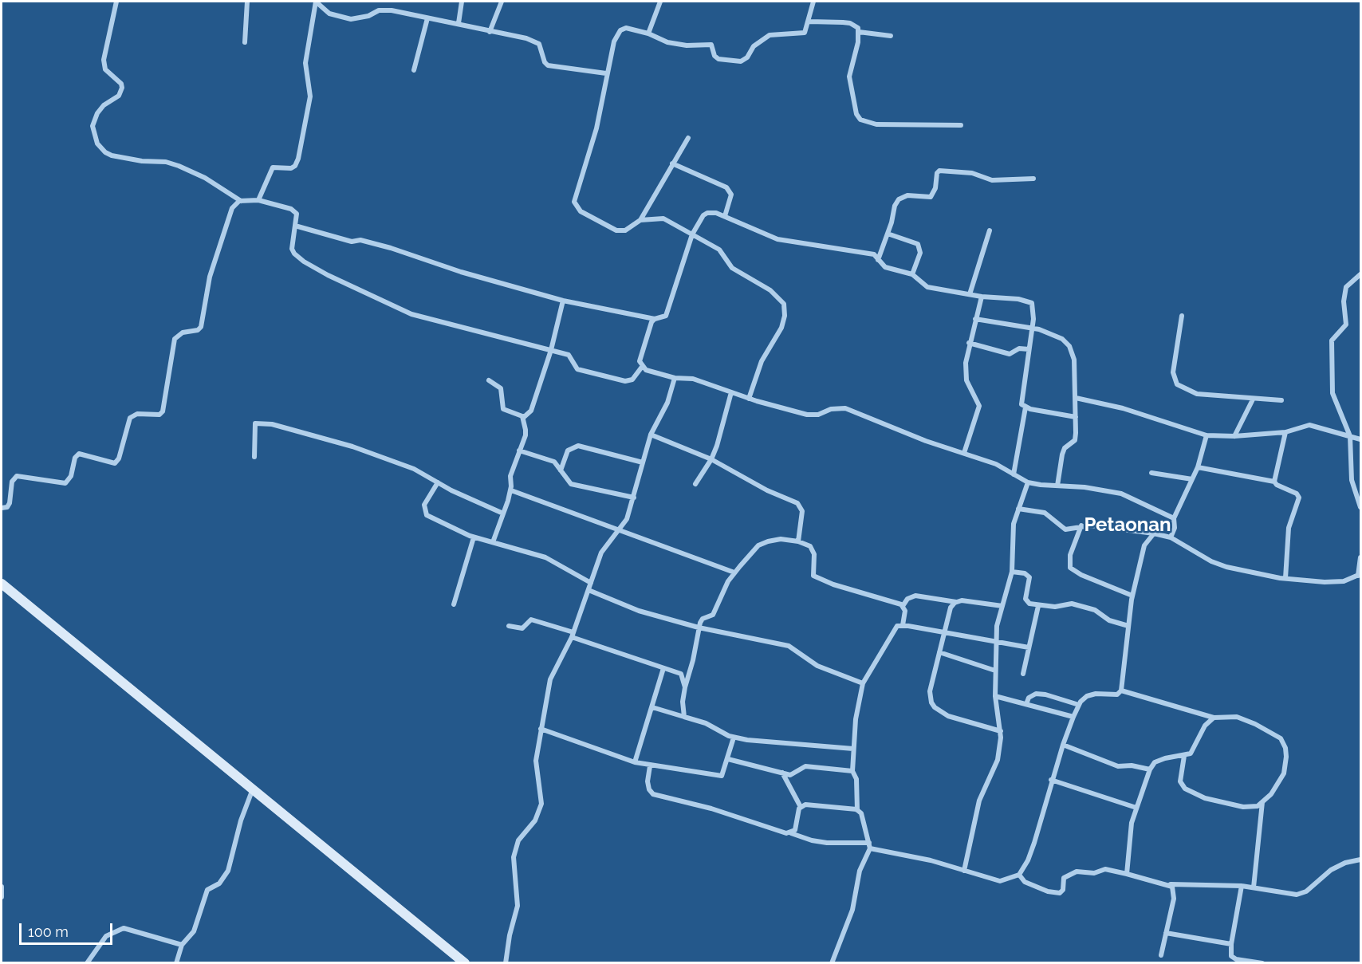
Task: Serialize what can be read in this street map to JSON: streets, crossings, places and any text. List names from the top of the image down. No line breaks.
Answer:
{"districts":["Petaonan"],"scale_bar":"100 m"}
